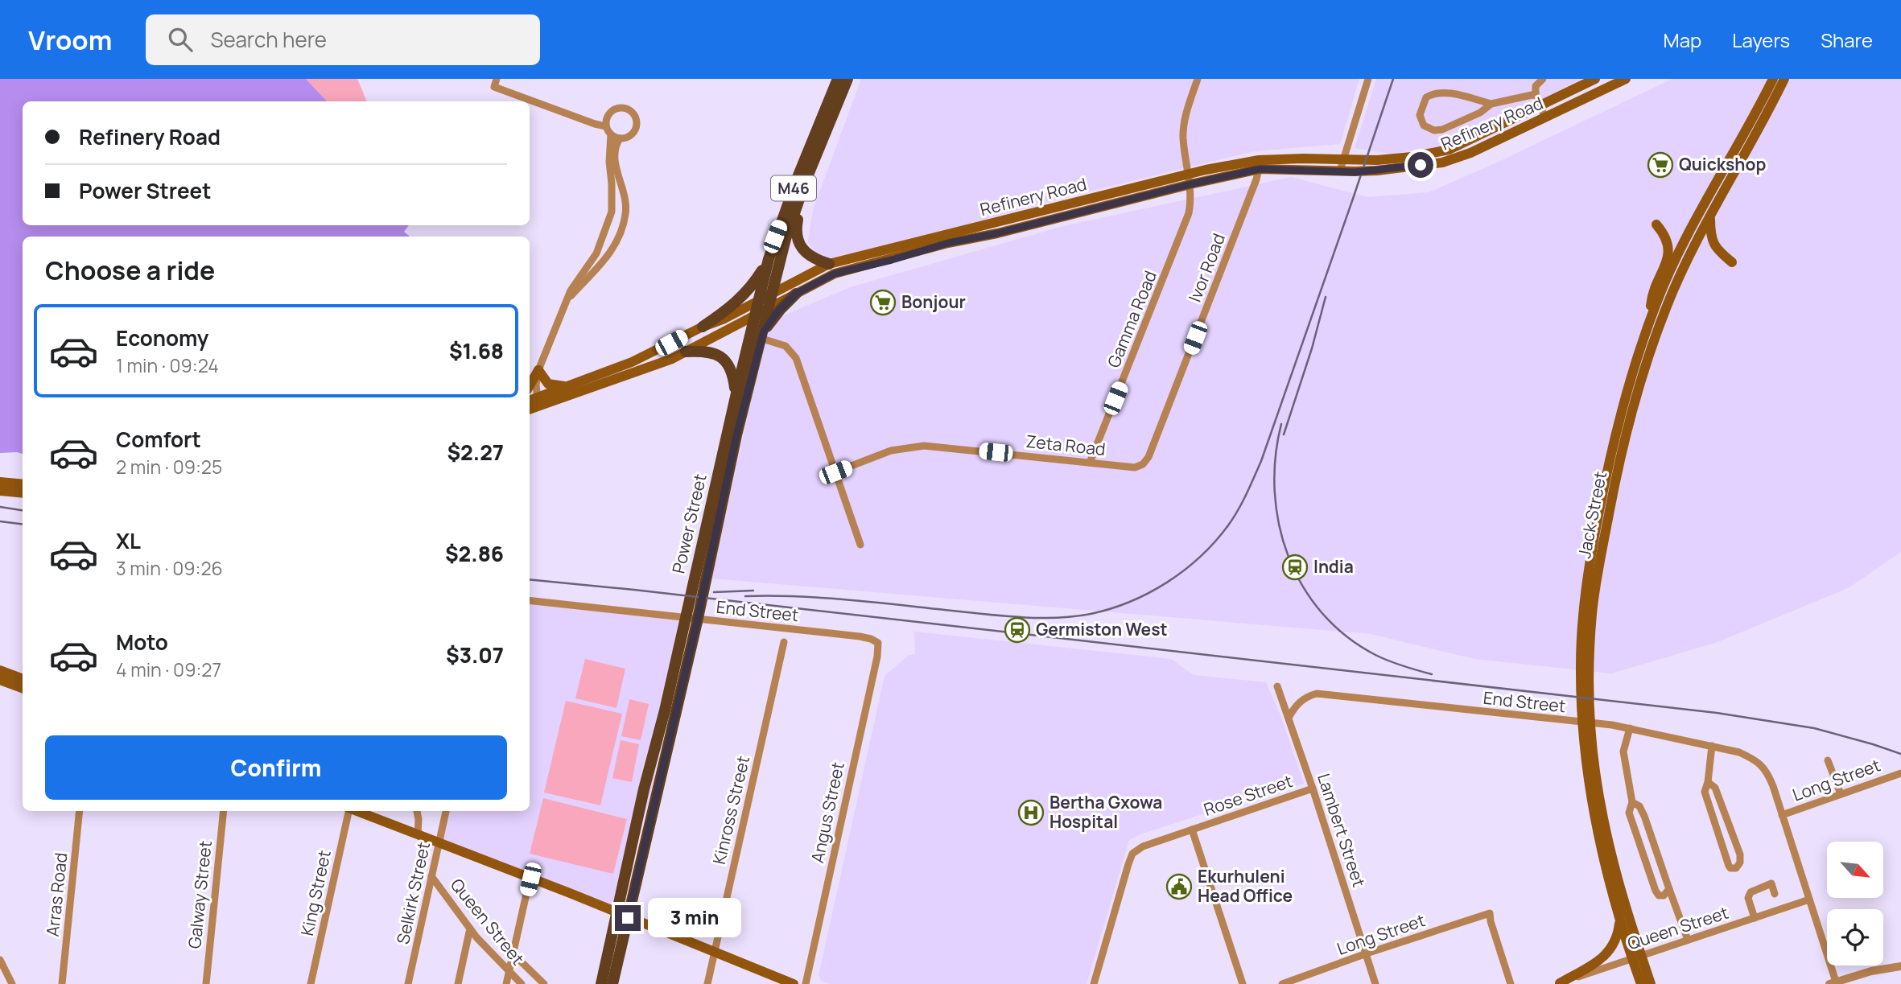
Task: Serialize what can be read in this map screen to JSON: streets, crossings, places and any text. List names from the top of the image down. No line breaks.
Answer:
{"streets":{"main road":["Refinery Road","M46","Jack Street","Power Street"],"street":["Ivor Road","Gamma Road","Zeta Road","End Street","Long Street","Rose Street","Kinross Street","Angus Street","Lambert Street","King Street","Selkirk Street","Arras Road","Galway Street","Queen Street"]},"crossings":[["Refinery Road","Ivor Road"],["Refinery Road","Gamma Road"],["Refinery Road","Power Street"],["Ivor Road","Zeta Road"],["Gamma Road","Zeta Road"],["Jack Street","Queen Street"],["End Street","Long Street"],["End Street","Angus Street"],["End Street","Lambert Street"],["Long Street","Lambert Street"],["Rose Street","Lambert Street"],["Selkirk Street","Queen Street"]],"places":{"supermarket":["Quickshop","Bonjour"],"station":["India","Germiston West"],"hospital":["Bertha Gxowa Hospital"],"public building":["Ekurhuleni Head Office"]},"north":"bottom right","page":{"header":"Vroom","search":"Search here","nav":["Map","Layers","Share"],"banner":["Refinery Road","Power Street"],"heading":"Choose a ride","list":[{"name":"Economy","note":"1 min · 09:24","value":"$1.68"},{"name":"Comfort","note":"2 min · 09:25","value":"$2.27"},{"name":"XL","note":"3 min · 09:26","value":"$2.86"},{"name":"Moto","note":"4 min · 09:27","value":"$3.07"}],"buttons":"Confirm","bubble":"3 min"}}
